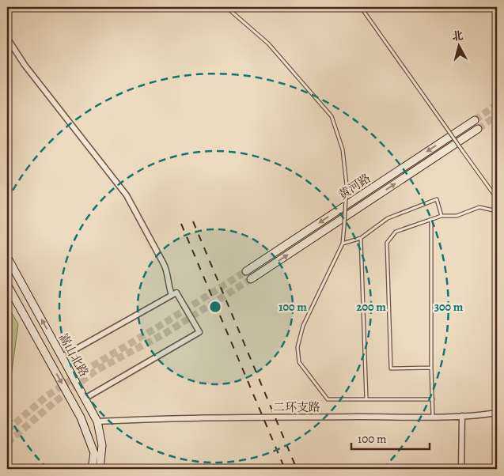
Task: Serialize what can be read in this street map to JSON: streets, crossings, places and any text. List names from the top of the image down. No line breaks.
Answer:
{"streets":{"main road":["黄河路","嵩山北路"],"street":["二环支路"]},"crossings":[["嵩山北路","二环支路"]],"scale_bar":"100 m","north":"top","rings":["100 m","200 m","300 m"]}
